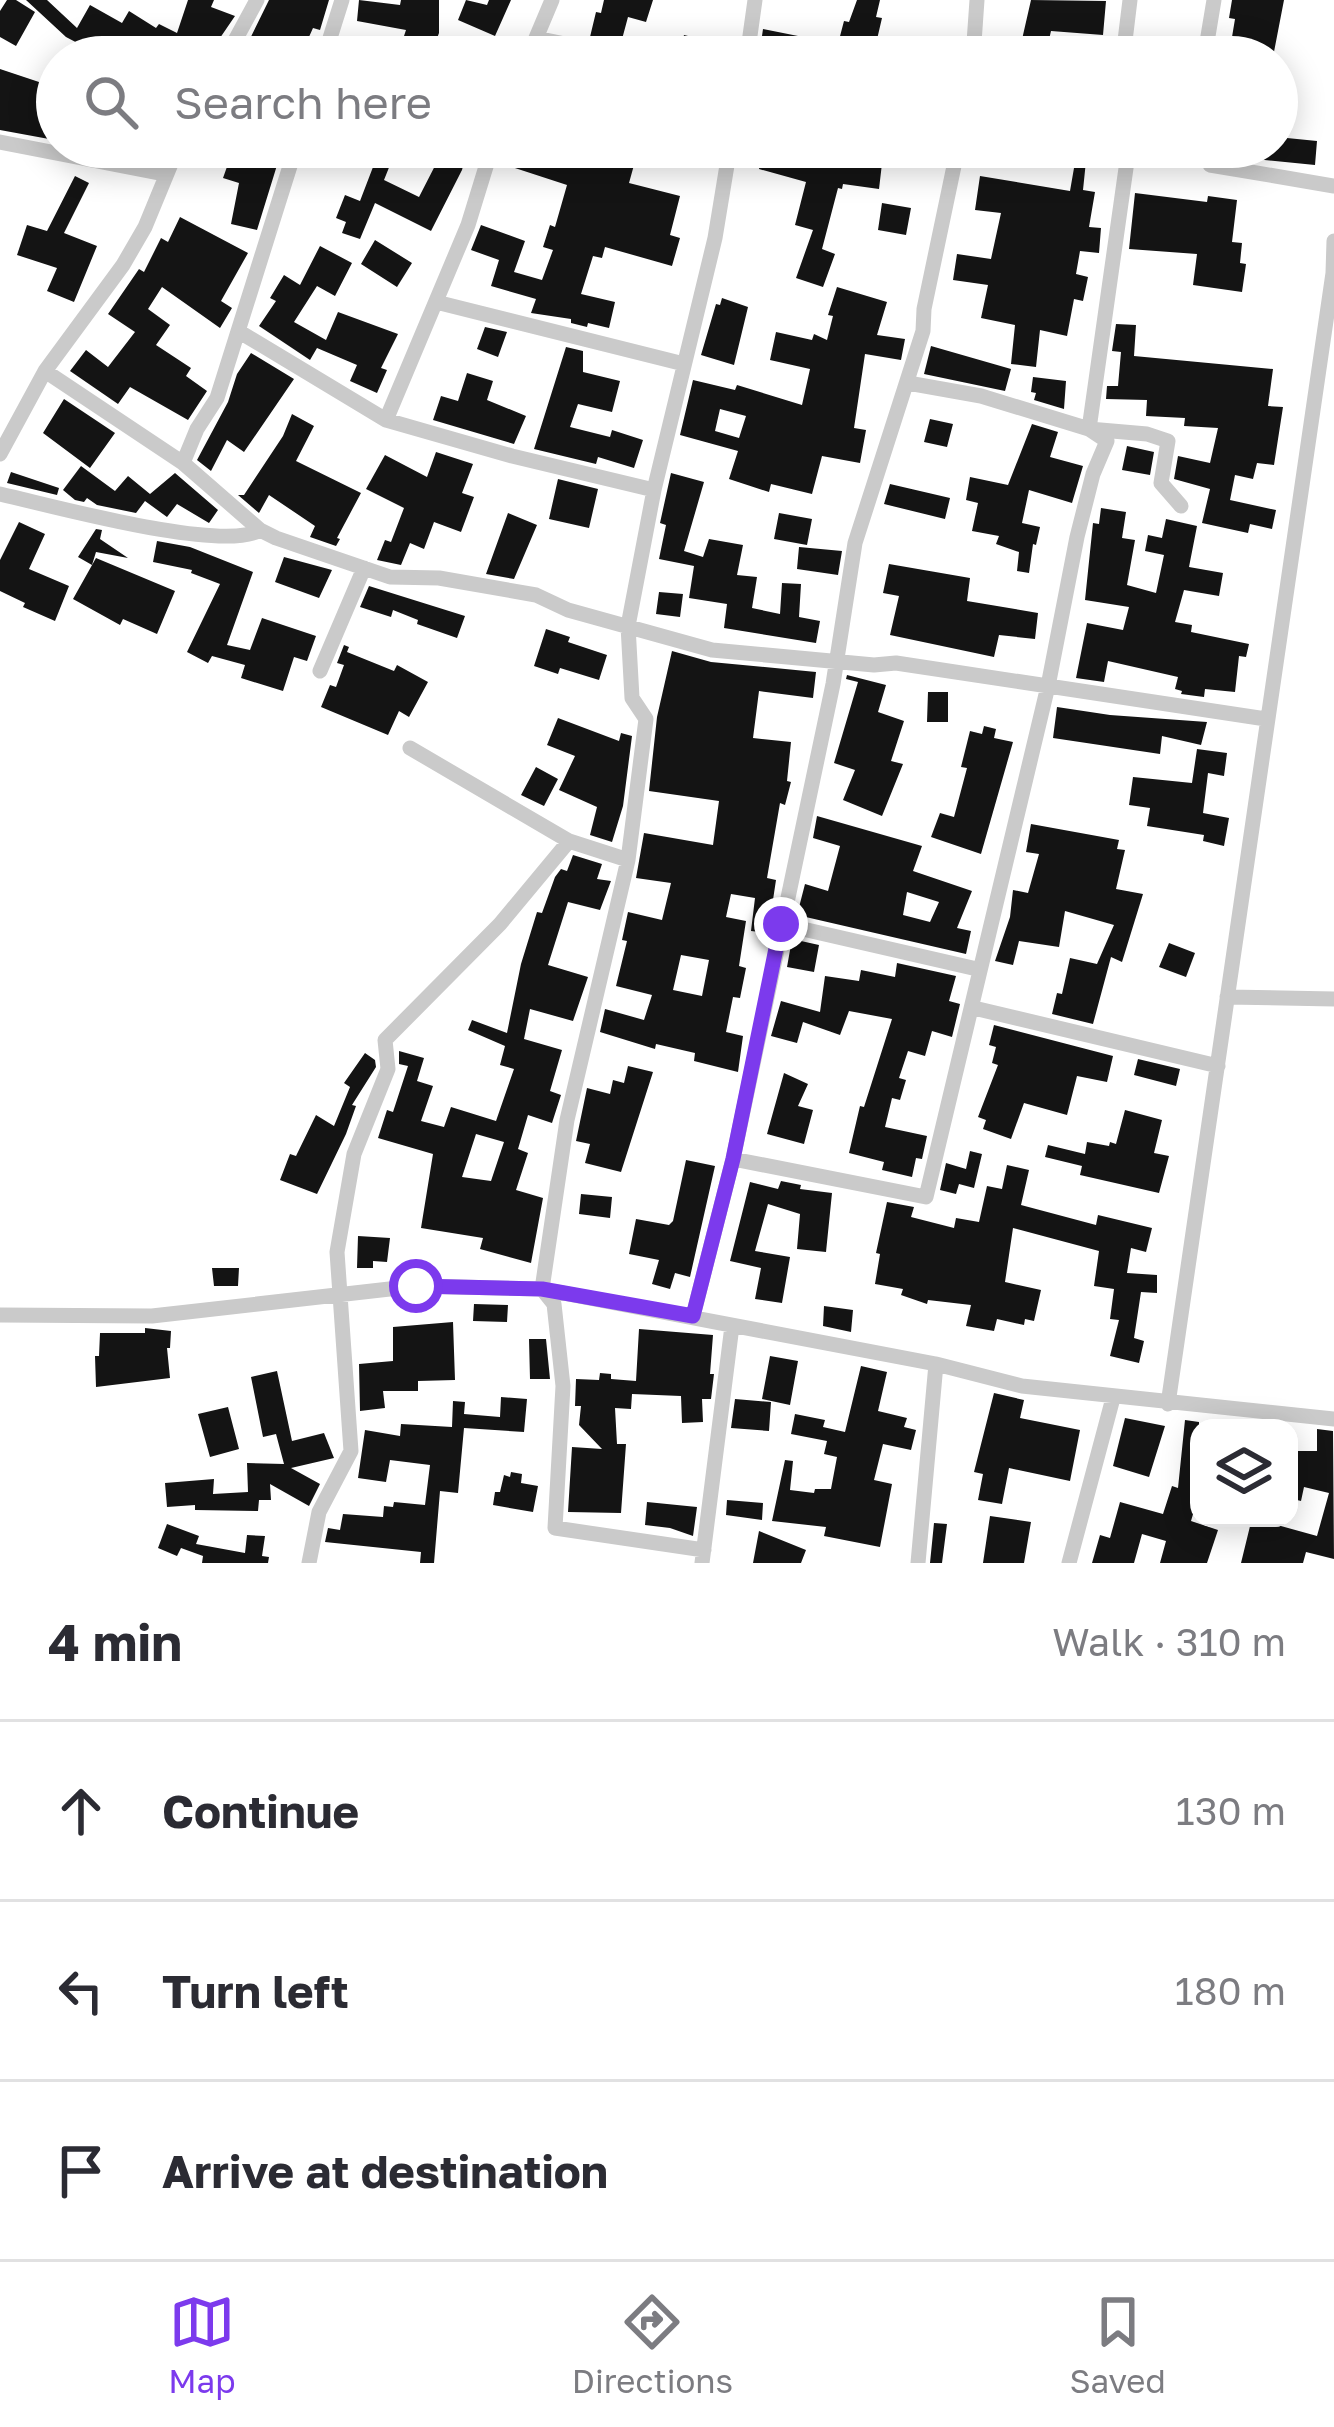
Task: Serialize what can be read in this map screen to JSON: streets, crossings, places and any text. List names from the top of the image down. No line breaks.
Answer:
{"page":{"search":"Search here","heading":["4 min","Walk · 310 m"],"list":[["Continue","130 m"],["Turn left","180 m"],"Arrive at destination"],"nav":["Map","Directions","Saved"]}}
